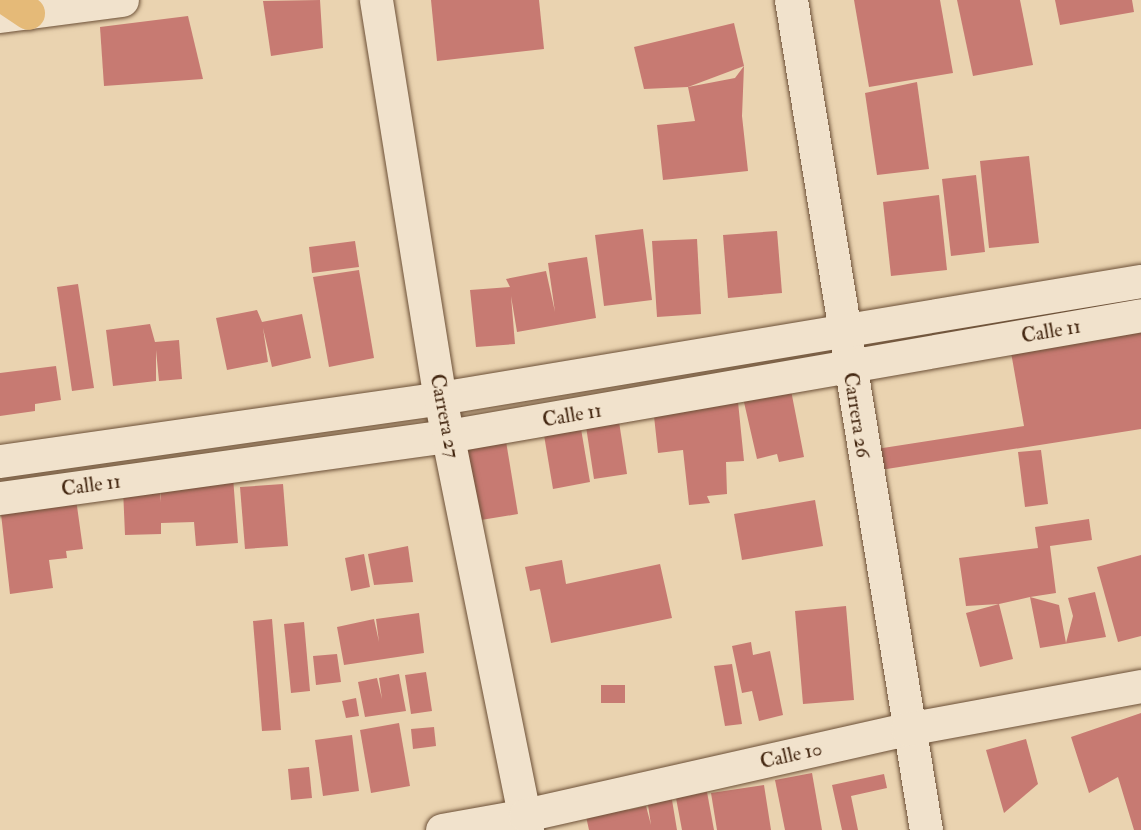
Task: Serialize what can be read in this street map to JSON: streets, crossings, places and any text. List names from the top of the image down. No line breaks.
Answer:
{"streets":{"street":["Calle 11","Carrera 26","Carrera 27","Calle 10"]},"crossings":[["Calle 11","Carrera 26"],["Calle 11","Carrera 27"],["Carrera 26","Calle 10"],["Carrera 27","Calle 10"]]}
